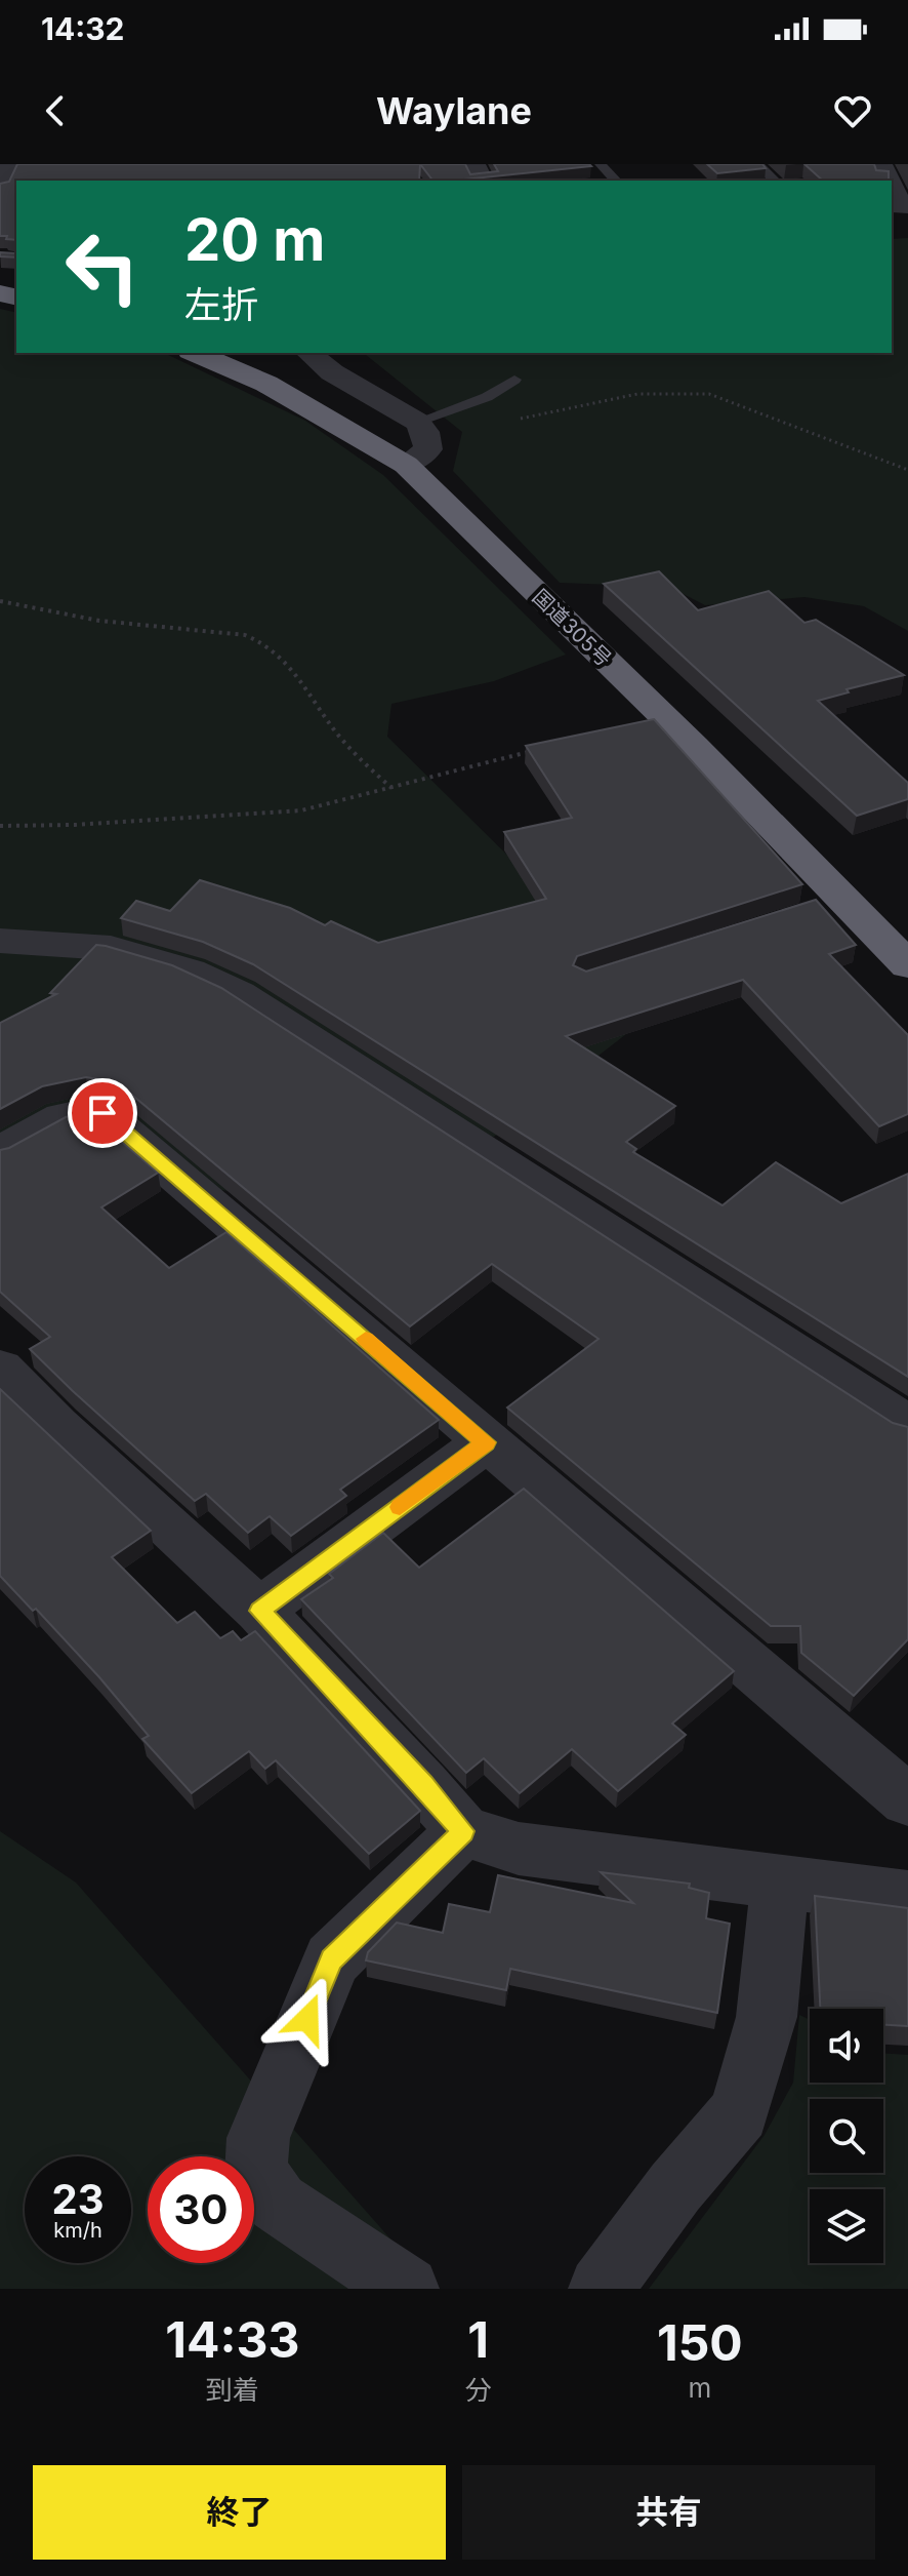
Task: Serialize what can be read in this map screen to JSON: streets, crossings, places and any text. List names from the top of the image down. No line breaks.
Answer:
{"streets":{"highway":["国道305号"]},"page":{"status":"14:32","header":"Waylane","turn":["20 m","左折"],"speed":"23 km/h","limit":"30","eta":["14:33","到着","1","分","150","m"],"buttons":["終了","共有"]}}
